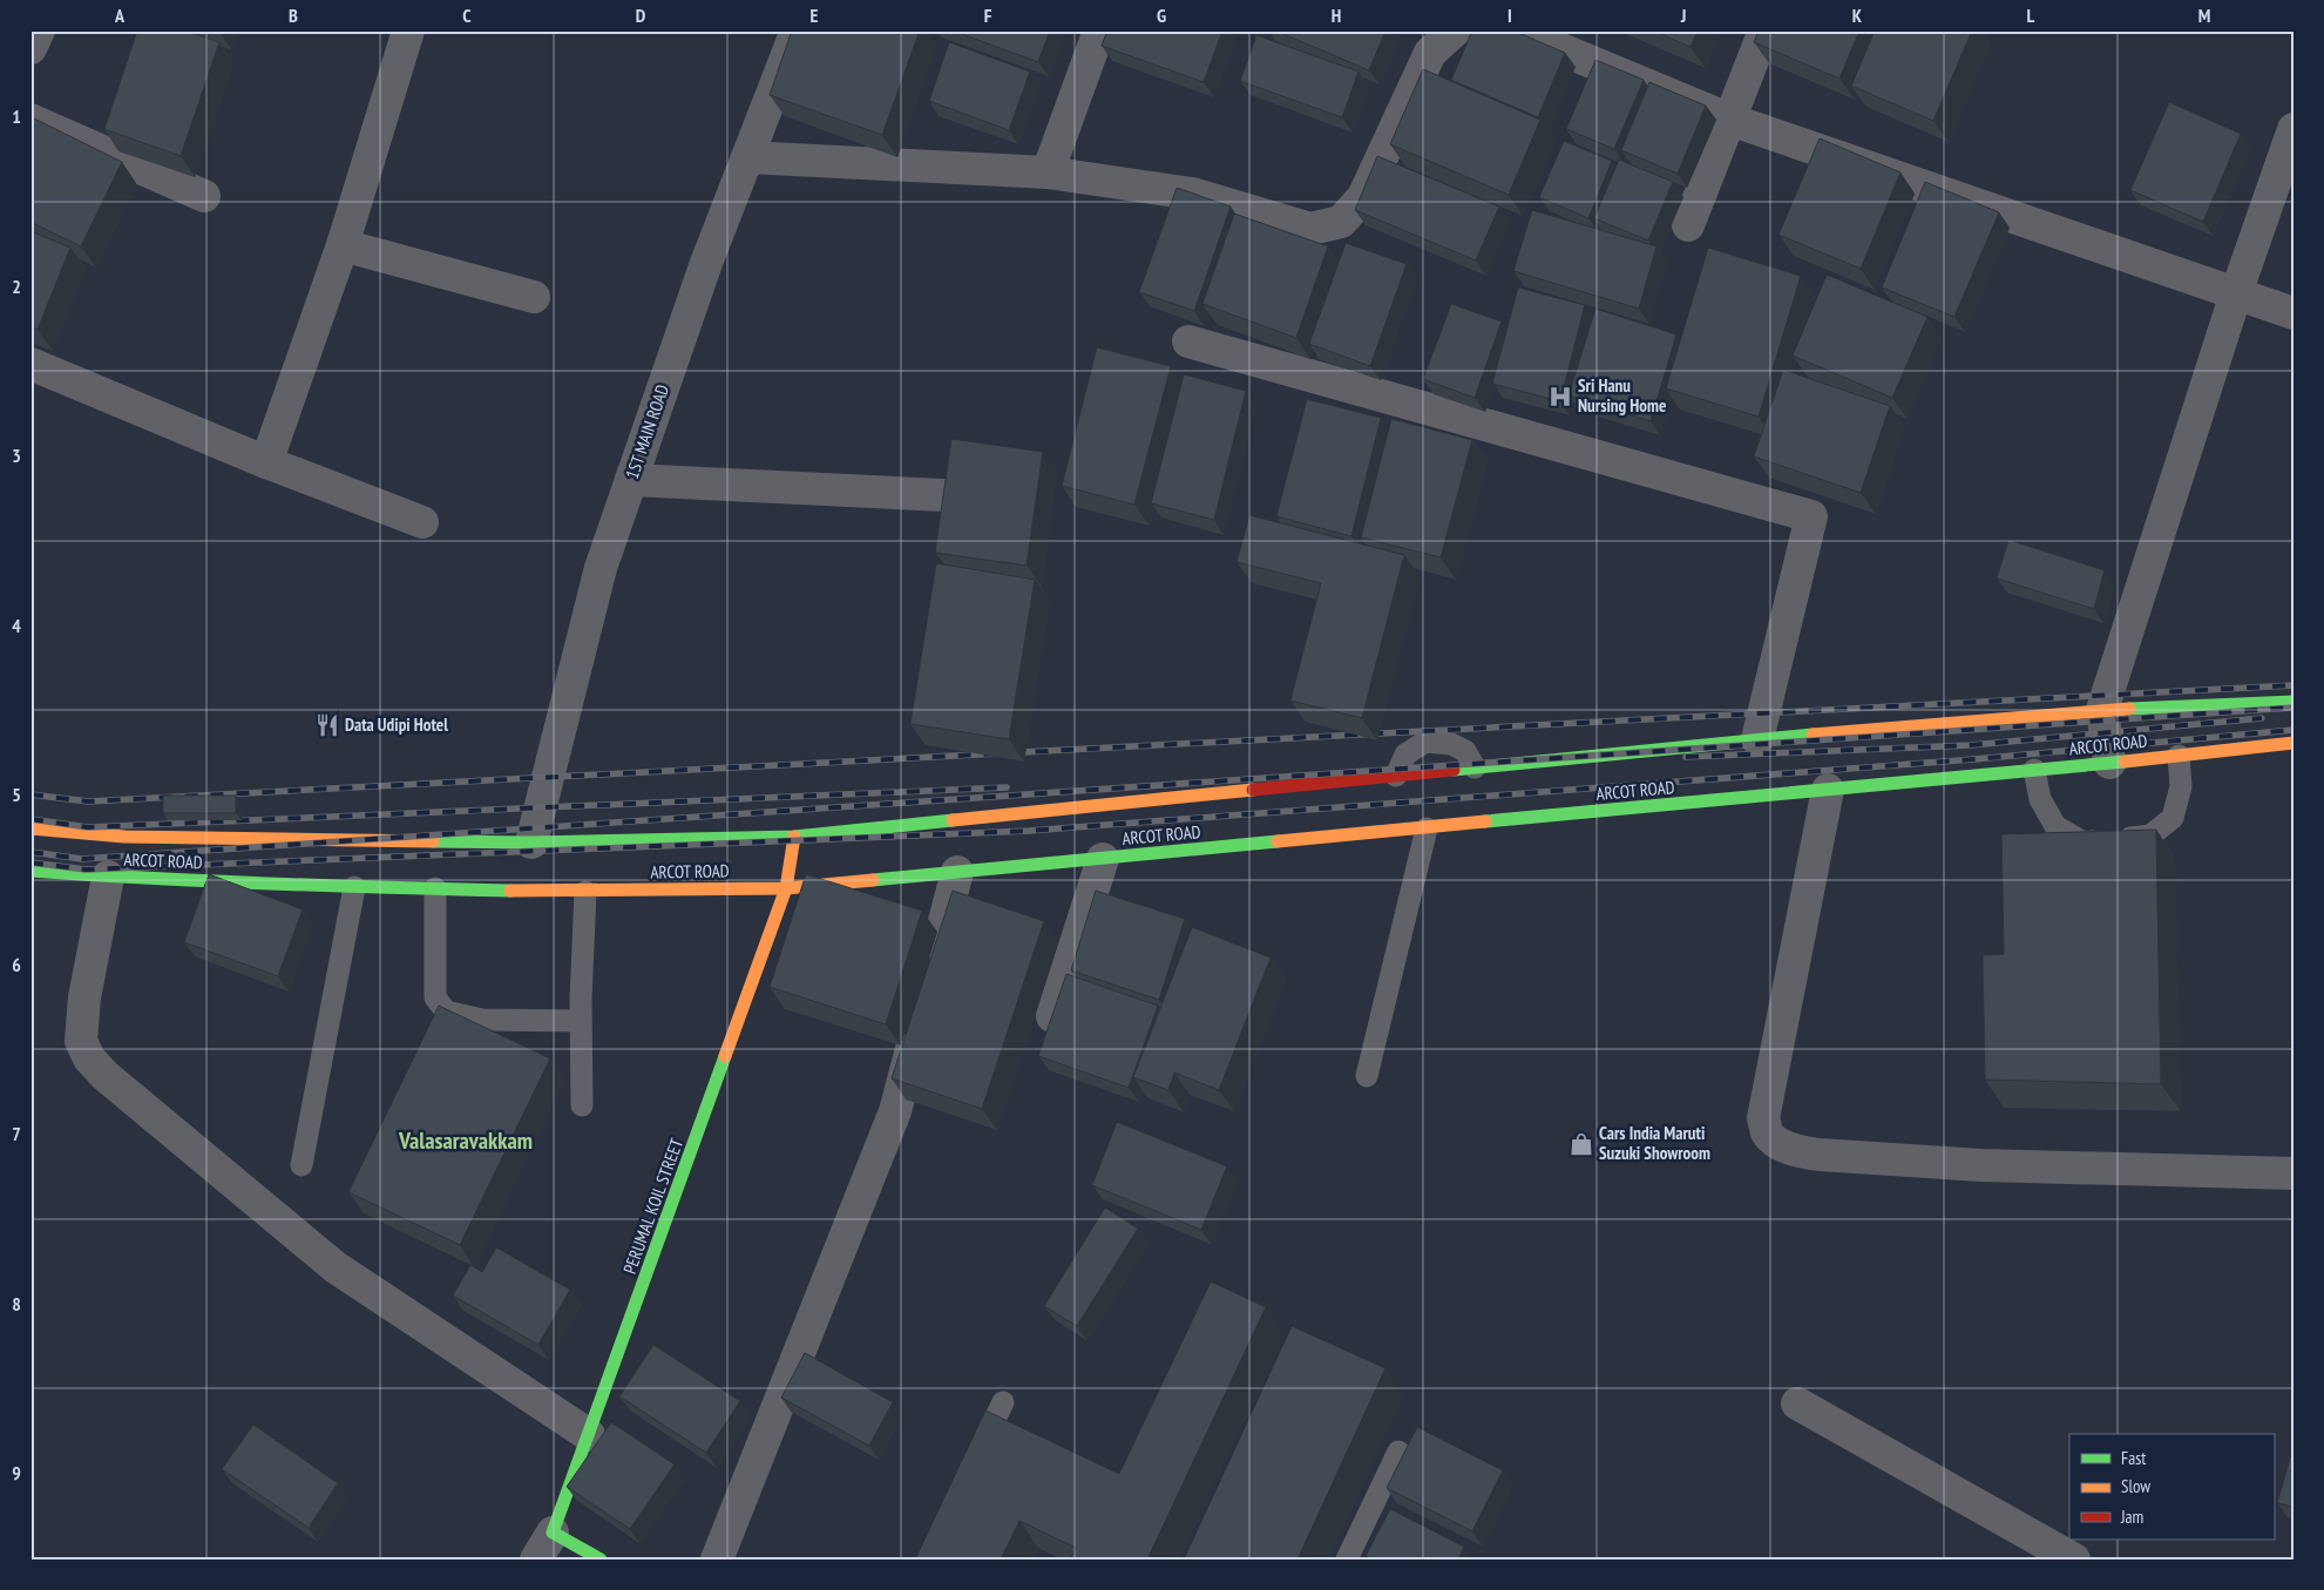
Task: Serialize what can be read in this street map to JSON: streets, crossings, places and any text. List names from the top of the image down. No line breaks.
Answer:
{"streets":{"main road":["ARCOT ROAD","PERUMAL KOIL STREET"],"street":["1ST MAIN ROAD"]},"crossings":[["1ST MAIN ROAD","ARCOT ROAD"],["ARCOT ROAD","PERUMAL KOIL STREET"]],"districts":["Valasaravakkam"],"places":{"hospital":["Sri Hanu Nursing Home"],"restaurant":["Data Udipi Hotel"],"shop":["Cars India Maruti Suzuki Showroom"]},"legend":["Fast","Slow","Jam"],"grid":{"columns":["A","B","C","D","E","F","G","H","I","J","K","L","M"],"rows":["1","2","3","4","5","6","7","8","9"]}}
